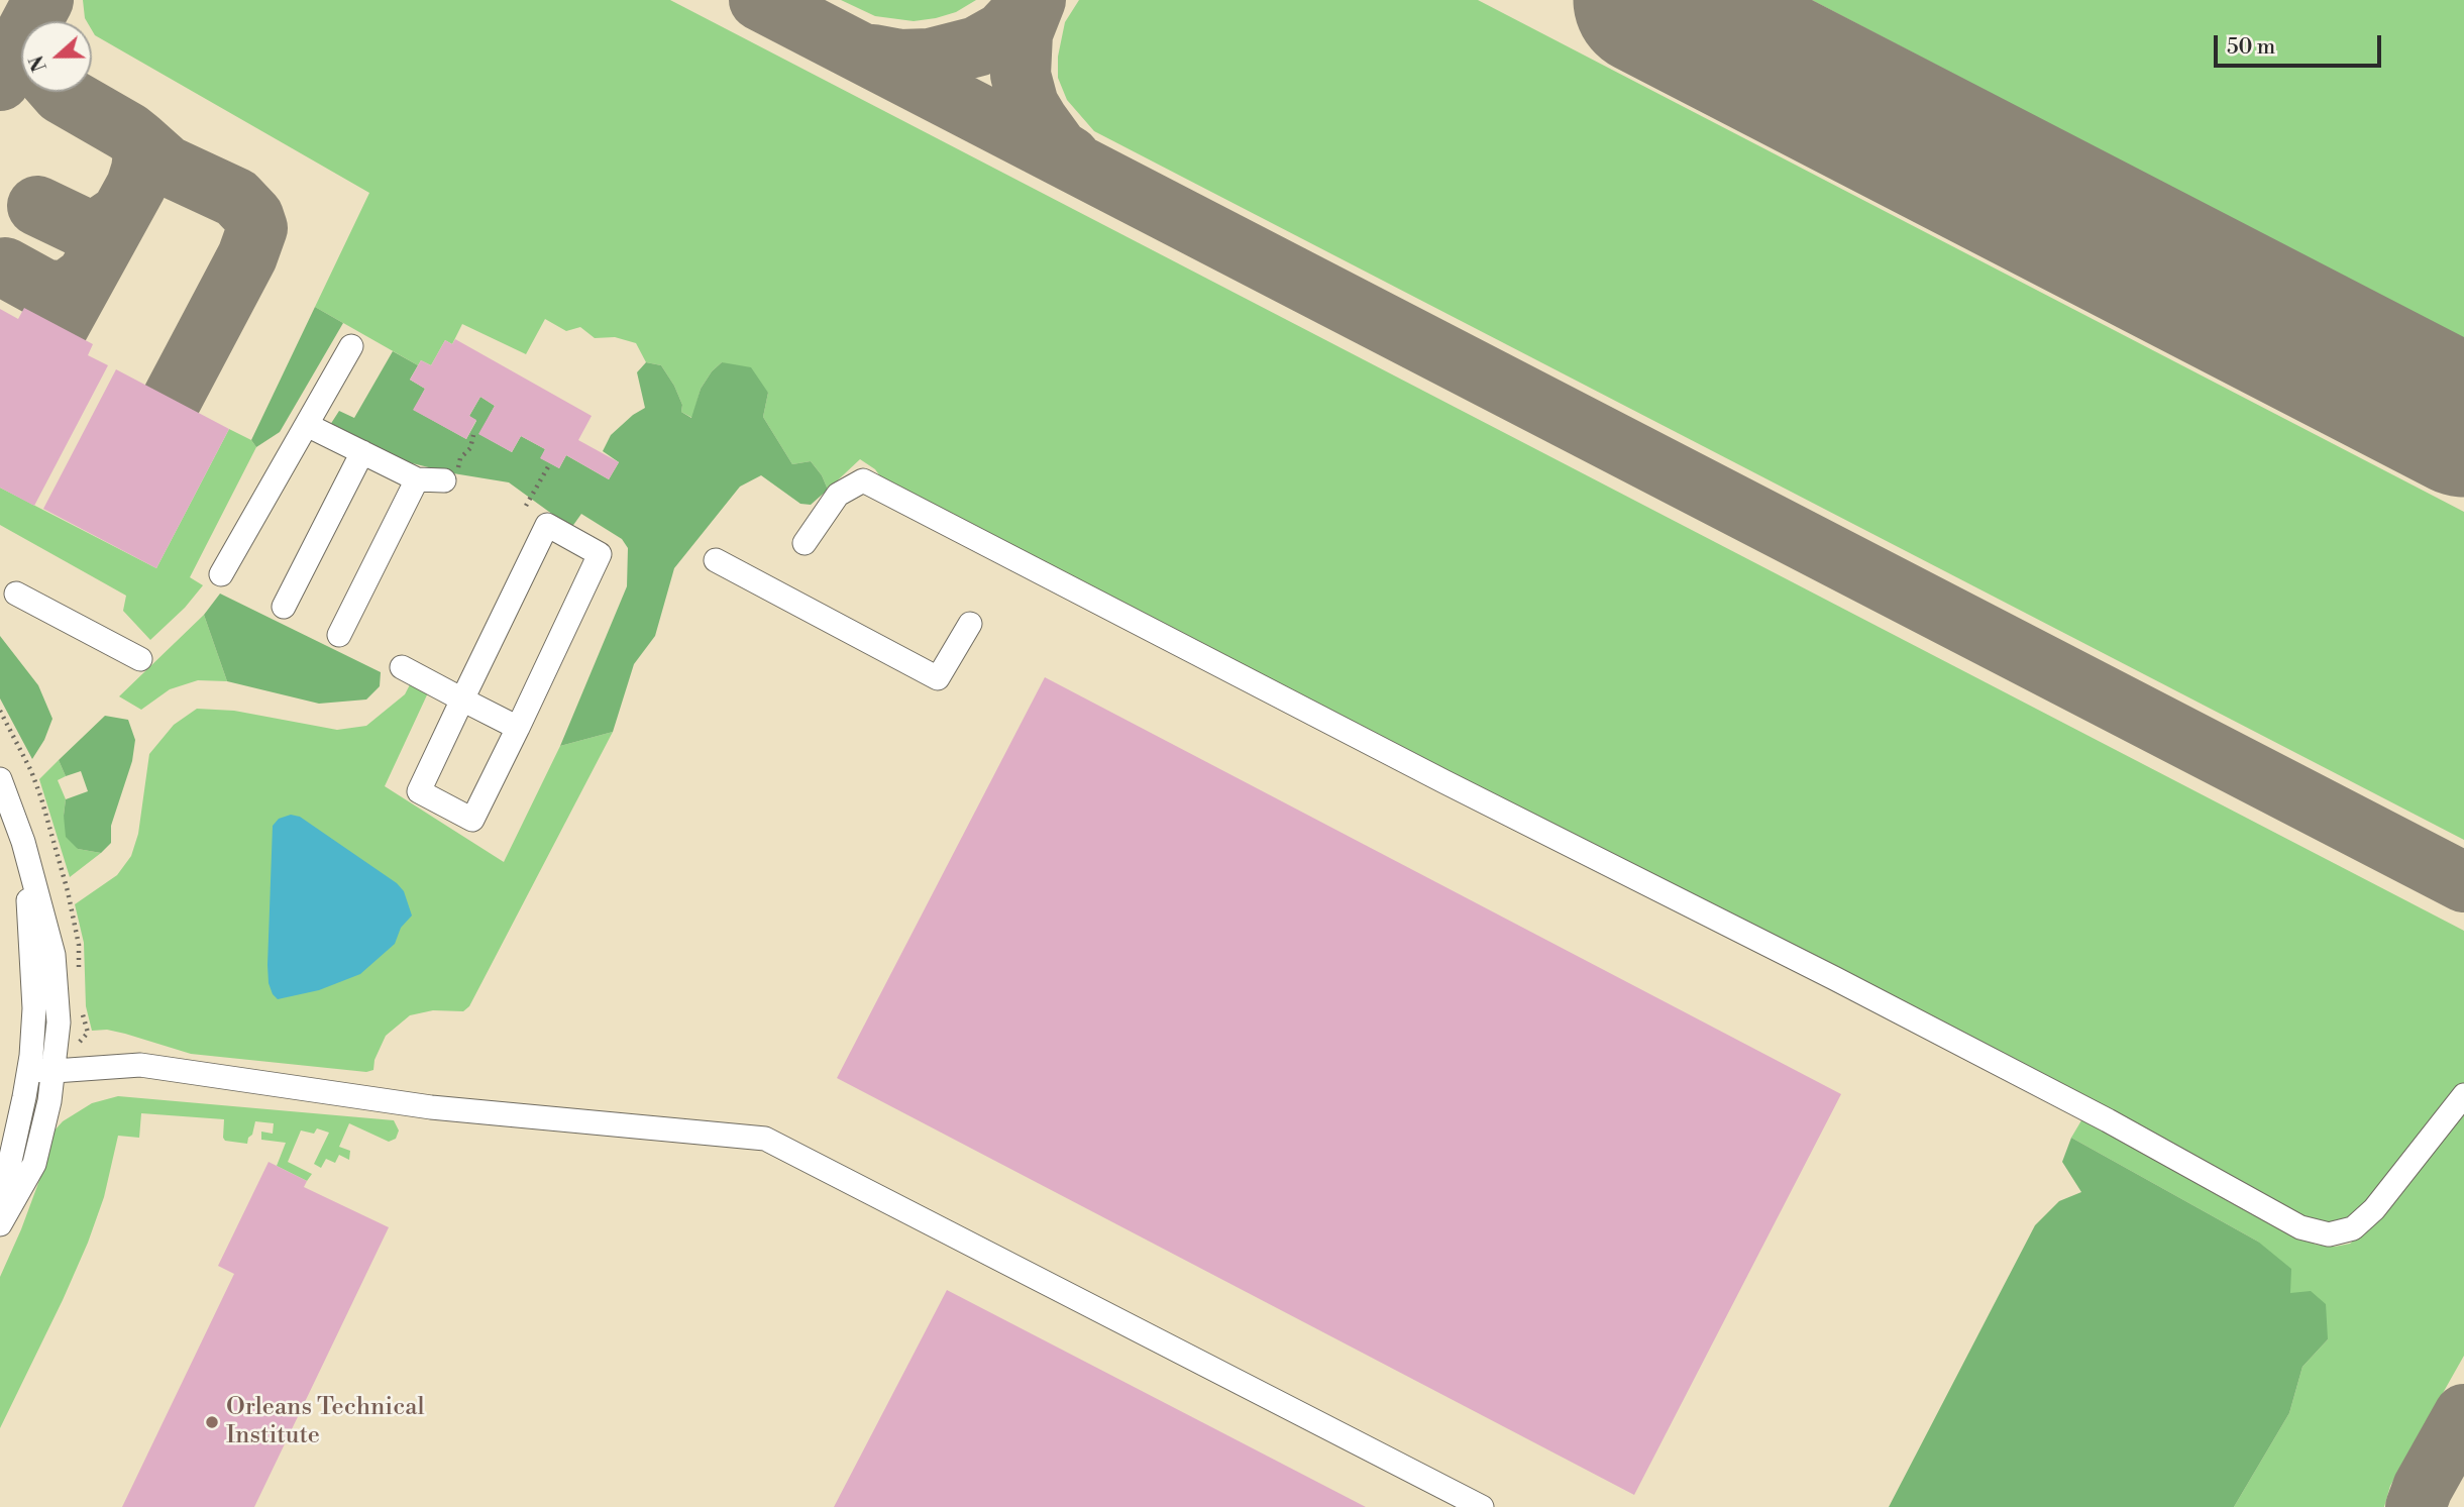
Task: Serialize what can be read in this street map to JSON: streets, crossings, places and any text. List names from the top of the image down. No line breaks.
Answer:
{"places":["Orleans Technical Institute"],"scale_bar":"50 m","north":"left"}
